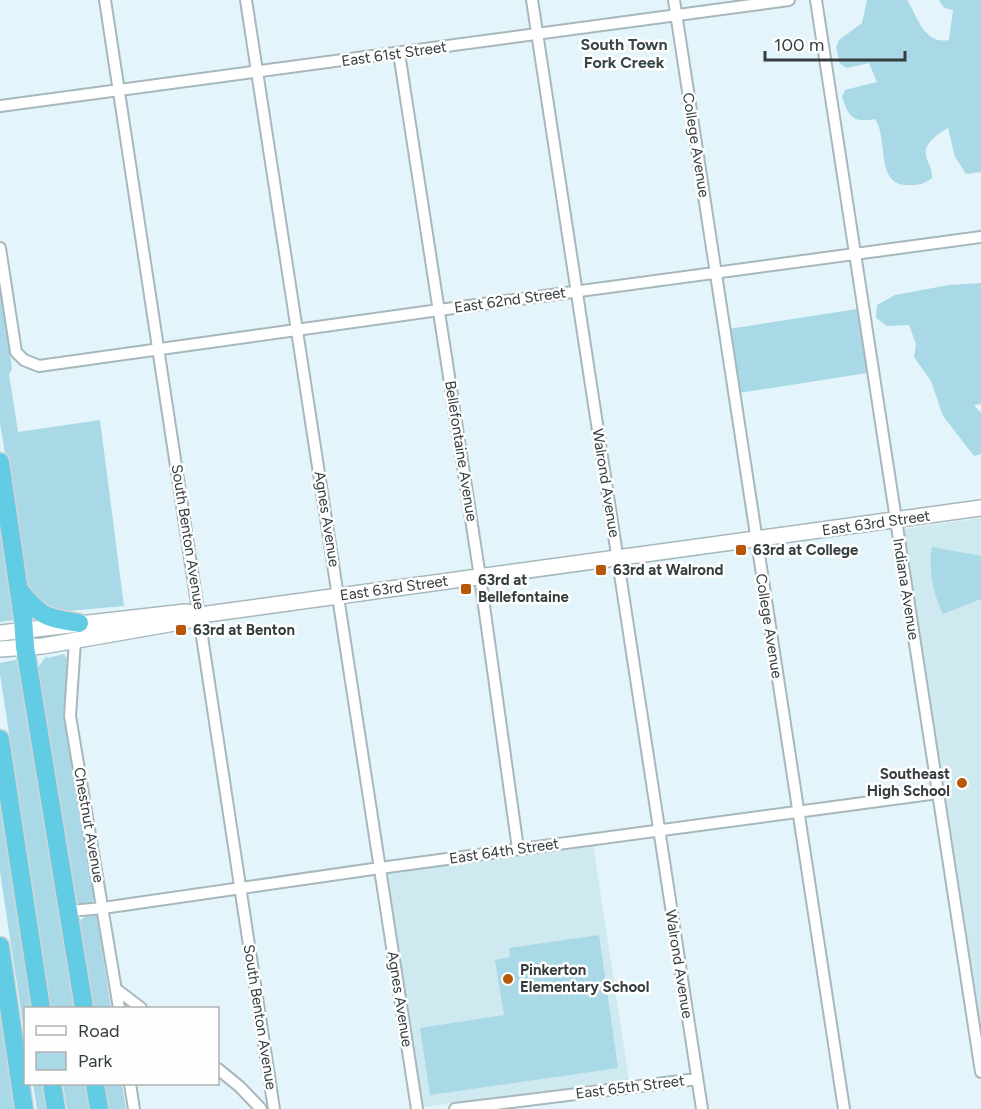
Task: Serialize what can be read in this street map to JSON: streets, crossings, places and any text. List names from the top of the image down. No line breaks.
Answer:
{"streets":{"main road":["East 63rd Street"],"street":["East 61st Street","College Avenue","East 62nd Street","Bellefontaine Avenue","Walrond Avenue","Agnes Avenue","South Benton Avenue","Indiana Avenue","Chestnut Avenue","East 64th Street","East 65th Street"]},"crossings":[["East 61st Street","College Avenue"],["East 61st Street","Bellefontaine Avenue"],["East 61st Street","Walrond Avenue"],["East 61st Street","Agnes Avenue"],["East 61st Street","South Benton Avenue"],["College Avenue","East 62nd Street"],["College Avenue","East 63rd Street"],["College Avenue","East 64th Street"],["East 62nd Street","Bellefontaine Avenue"],["East 62nd Street","Walrond Avenue"],["East 62nd Street","Agnes Avenue"],["East 62nd Street","South Benton Avenue"],["East 62nd Street","Indiana Avenue"],["Bellefontaine Avenue","East 63rd Street"],["Bellefontaine Avenue","East 64th Street"],["Walrond Avenue","East 63rd Street"],["Walrond Avenue","East 64th Street"],["Walrond Avenue","East 65th Street"],["Agnes Avenue","East 63rd Street"],["Agnes Avenue","East 64th Street"],["East 63rd Street","South Benton Avenue"],["East 63rd Street","Indiana Avenue"],["East 63rd Street","Chestnut Avenue"],["South Benton Avenue","East 64th Street"],["Indiana Avenue","East 64th Street"],["Chestnut Avenue","East 64th Street"]],"districts":["South Town Fork Creek"],"places":{"transit":["63rd at College","63rd at Walrond","63rd at Bellefontaine","63rd at Benton"],"other":["Southeast High School","Pinkerton Elementary School"]},"legend":["Road","Park"],"scale_bar":"100 m"}
